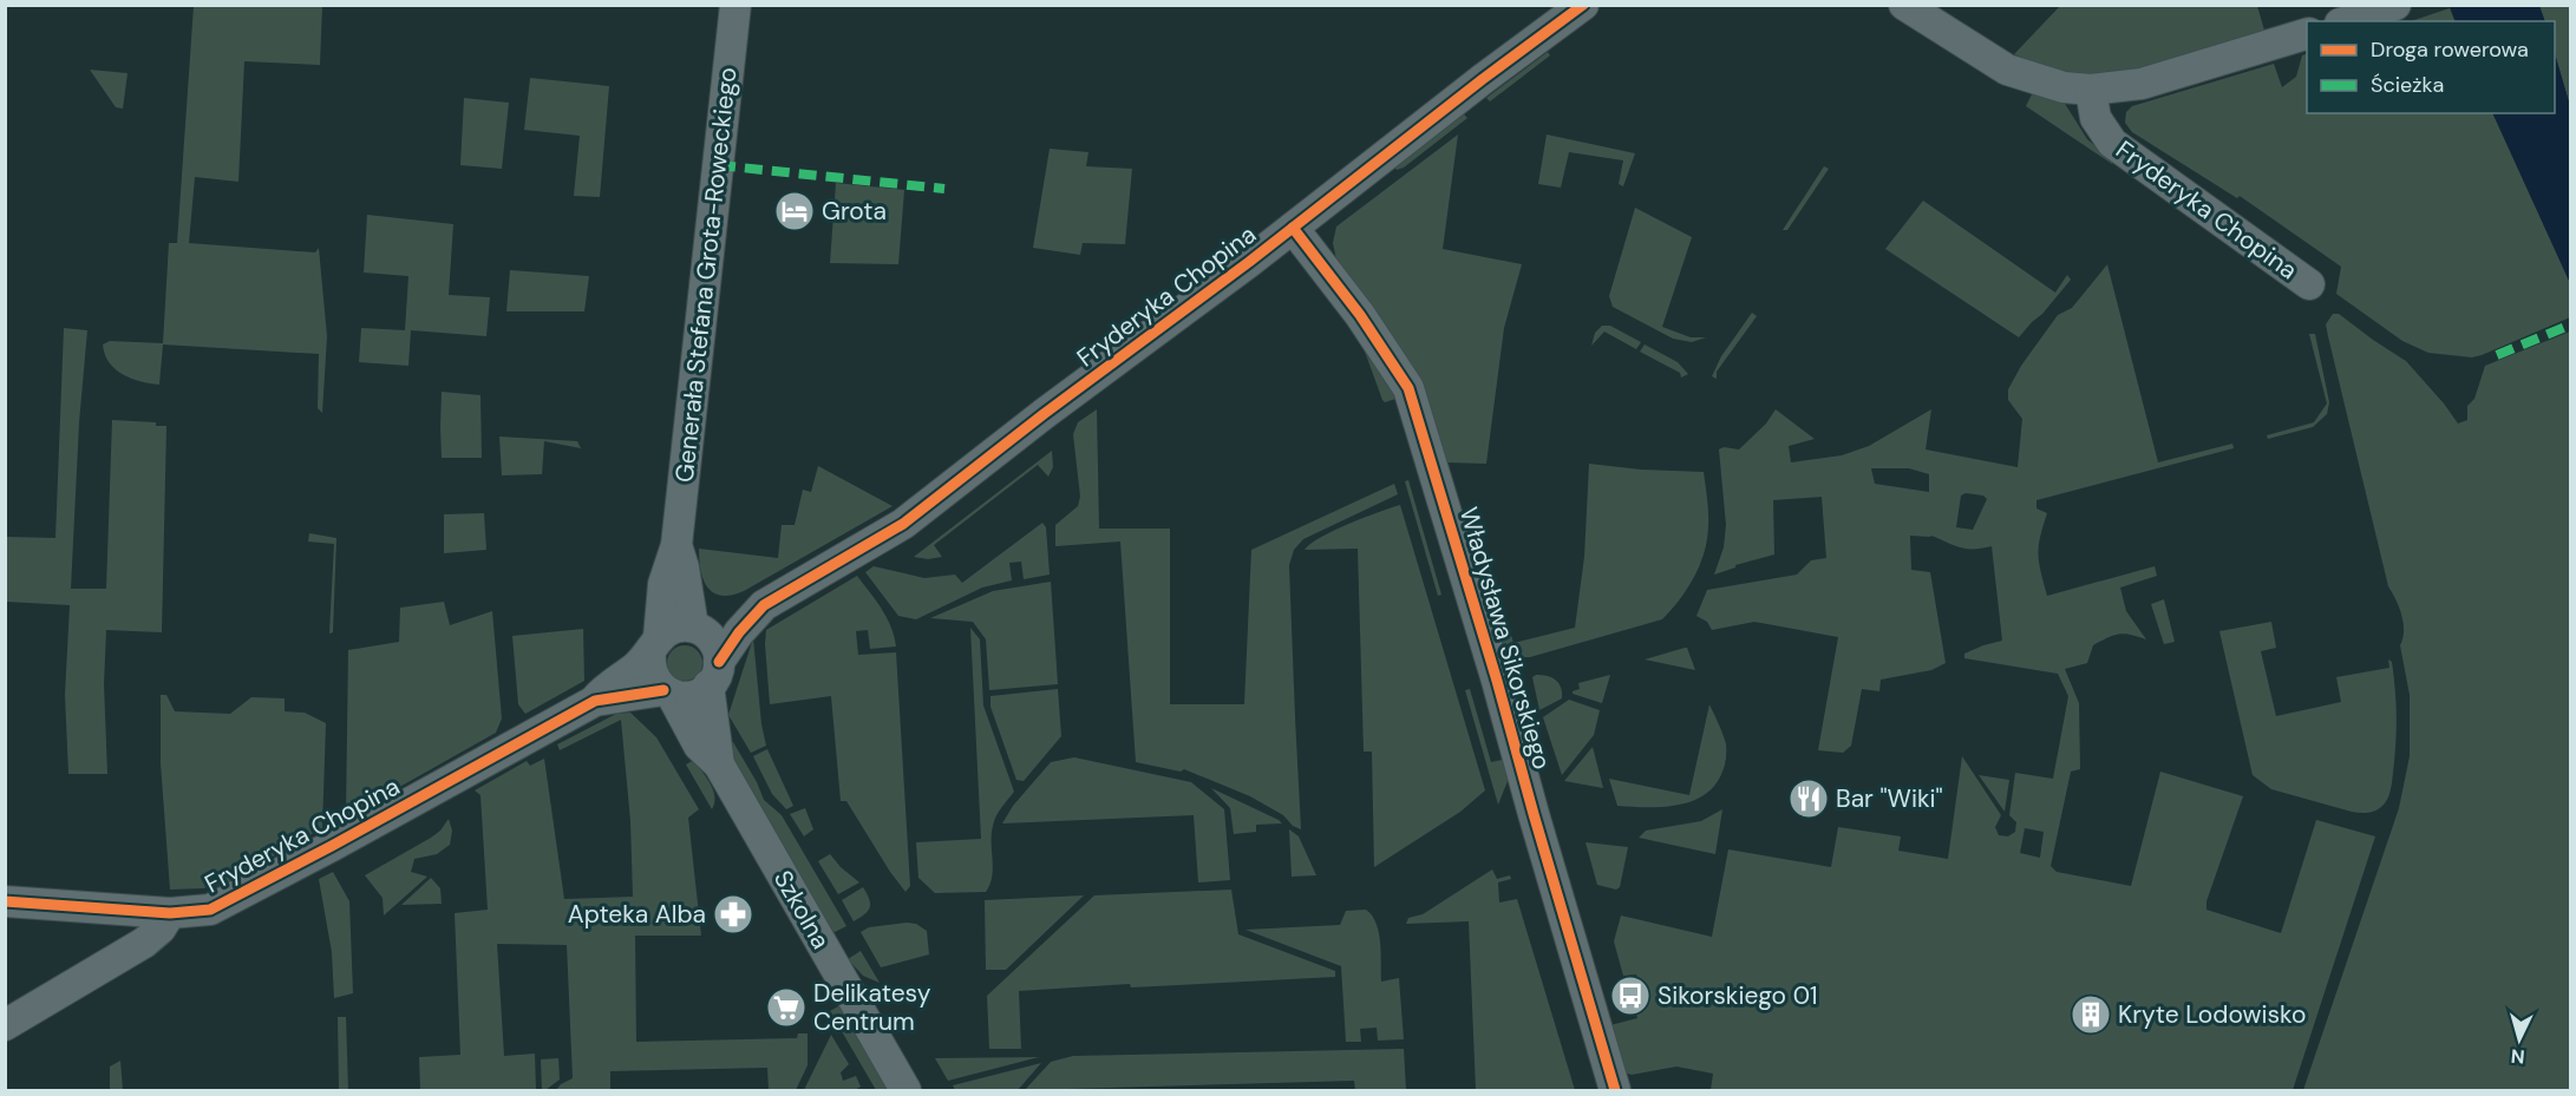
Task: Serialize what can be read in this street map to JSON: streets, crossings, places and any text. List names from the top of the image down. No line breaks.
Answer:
{"streets":{"street":["Fryderyka Chopina","Generała Stefana Grota-Roweckiego","Władysława Sikorskiego","Szkolna"]},"crossings":[["Fryderyka Chopina","Władysława Sikorskiego"]],"places":{"hotel":["Grota"],"restaurant":["Bar \"Wiki\""],"pharmacy":["Apteka Alba"],"bus stop":["Sikorskiego 01"],"supermarket":["Delikatesy Centrum"],"building":["Kryte Lodowisko"]},"legend":["Droga rowerowa","Ścieżka"],"north":"bottom"}
